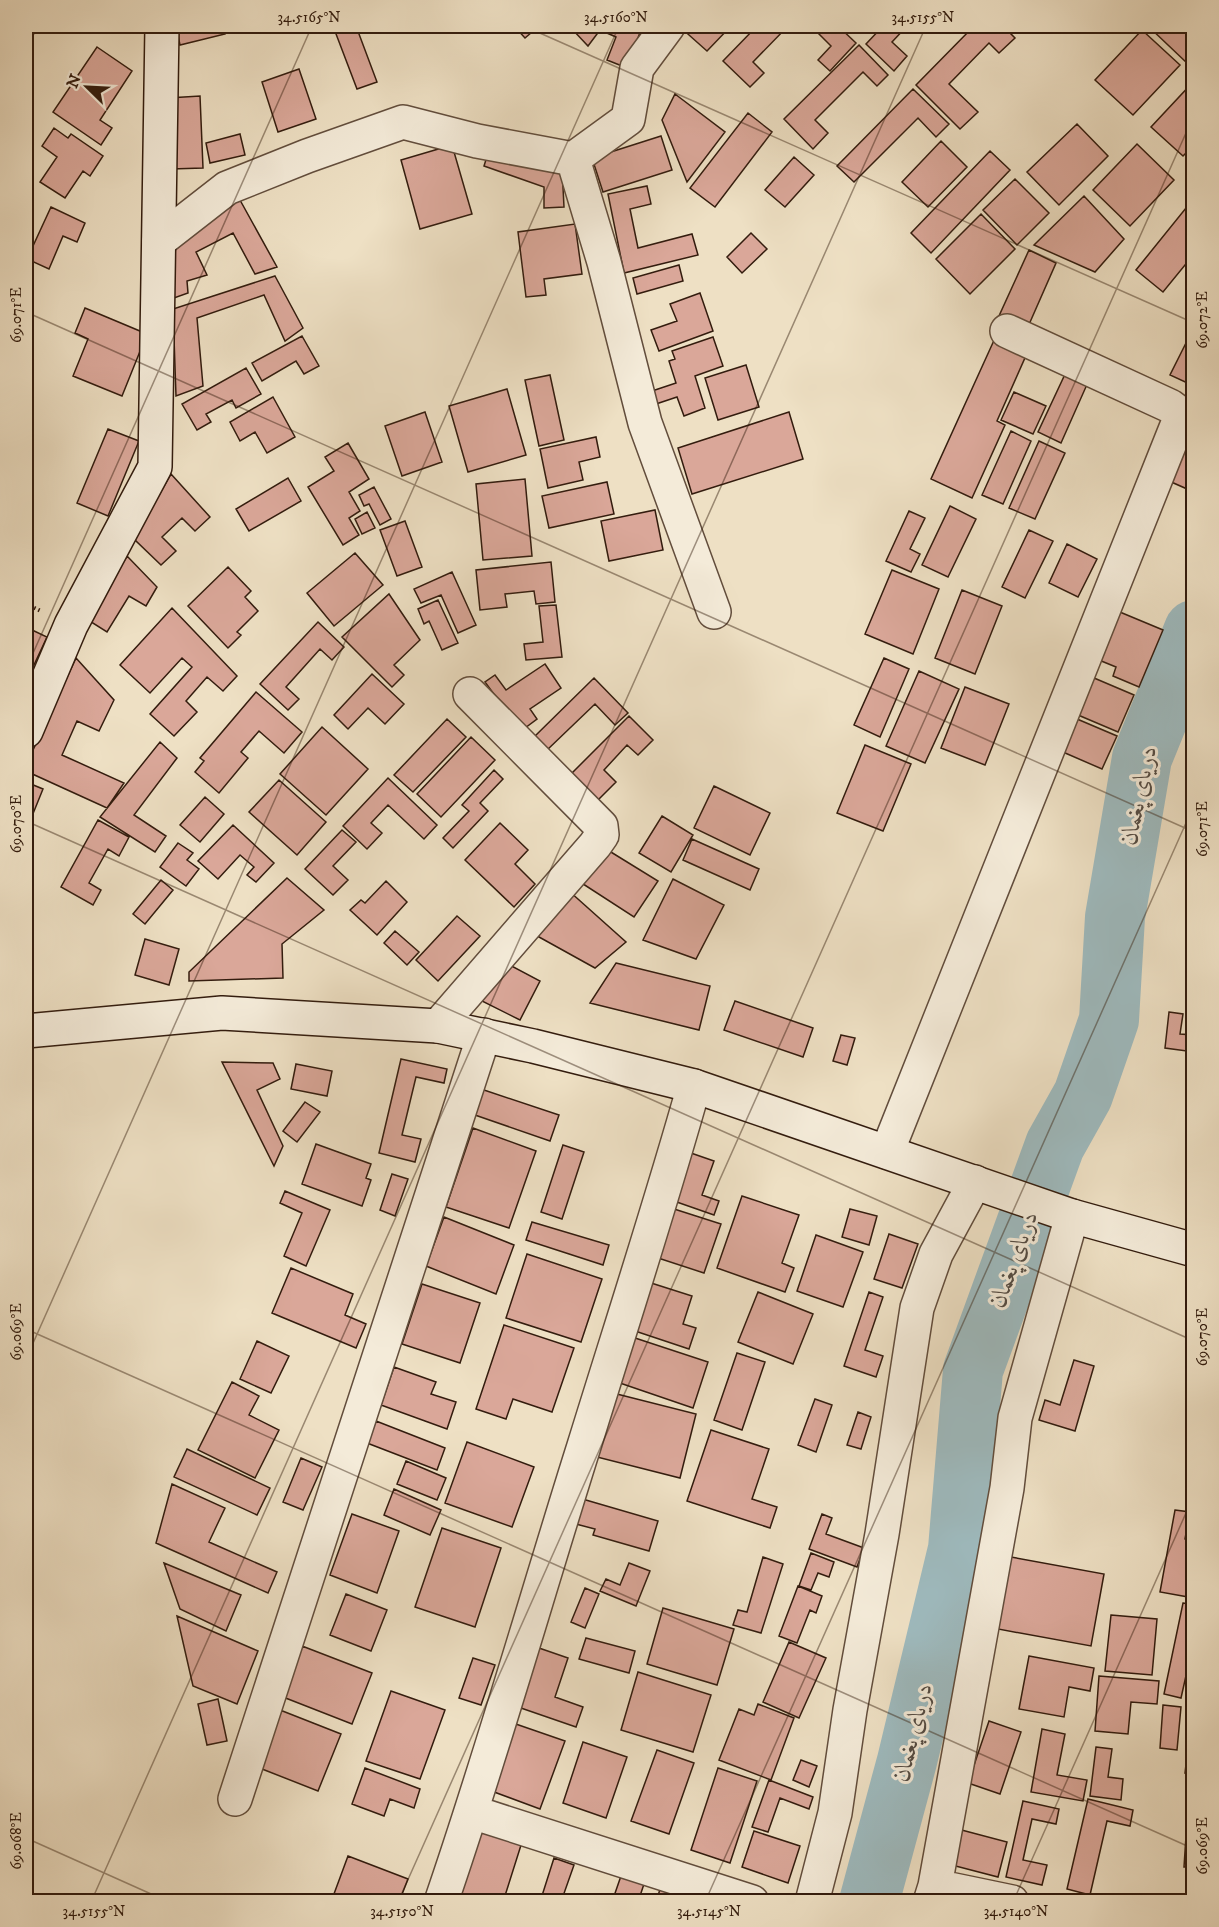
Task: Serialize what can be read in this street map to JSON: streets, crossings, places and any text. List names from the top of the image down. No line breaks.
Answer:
{"water":["دریای پغمان"],"north":"top left","coordinates":["34.5165°N","34.5160°N","34.5155°N","69.071°E","69.072°E","69.070°E","69.069°E","69.068°E","34.5150°N","34.5145°N","34.5140°N"]}
